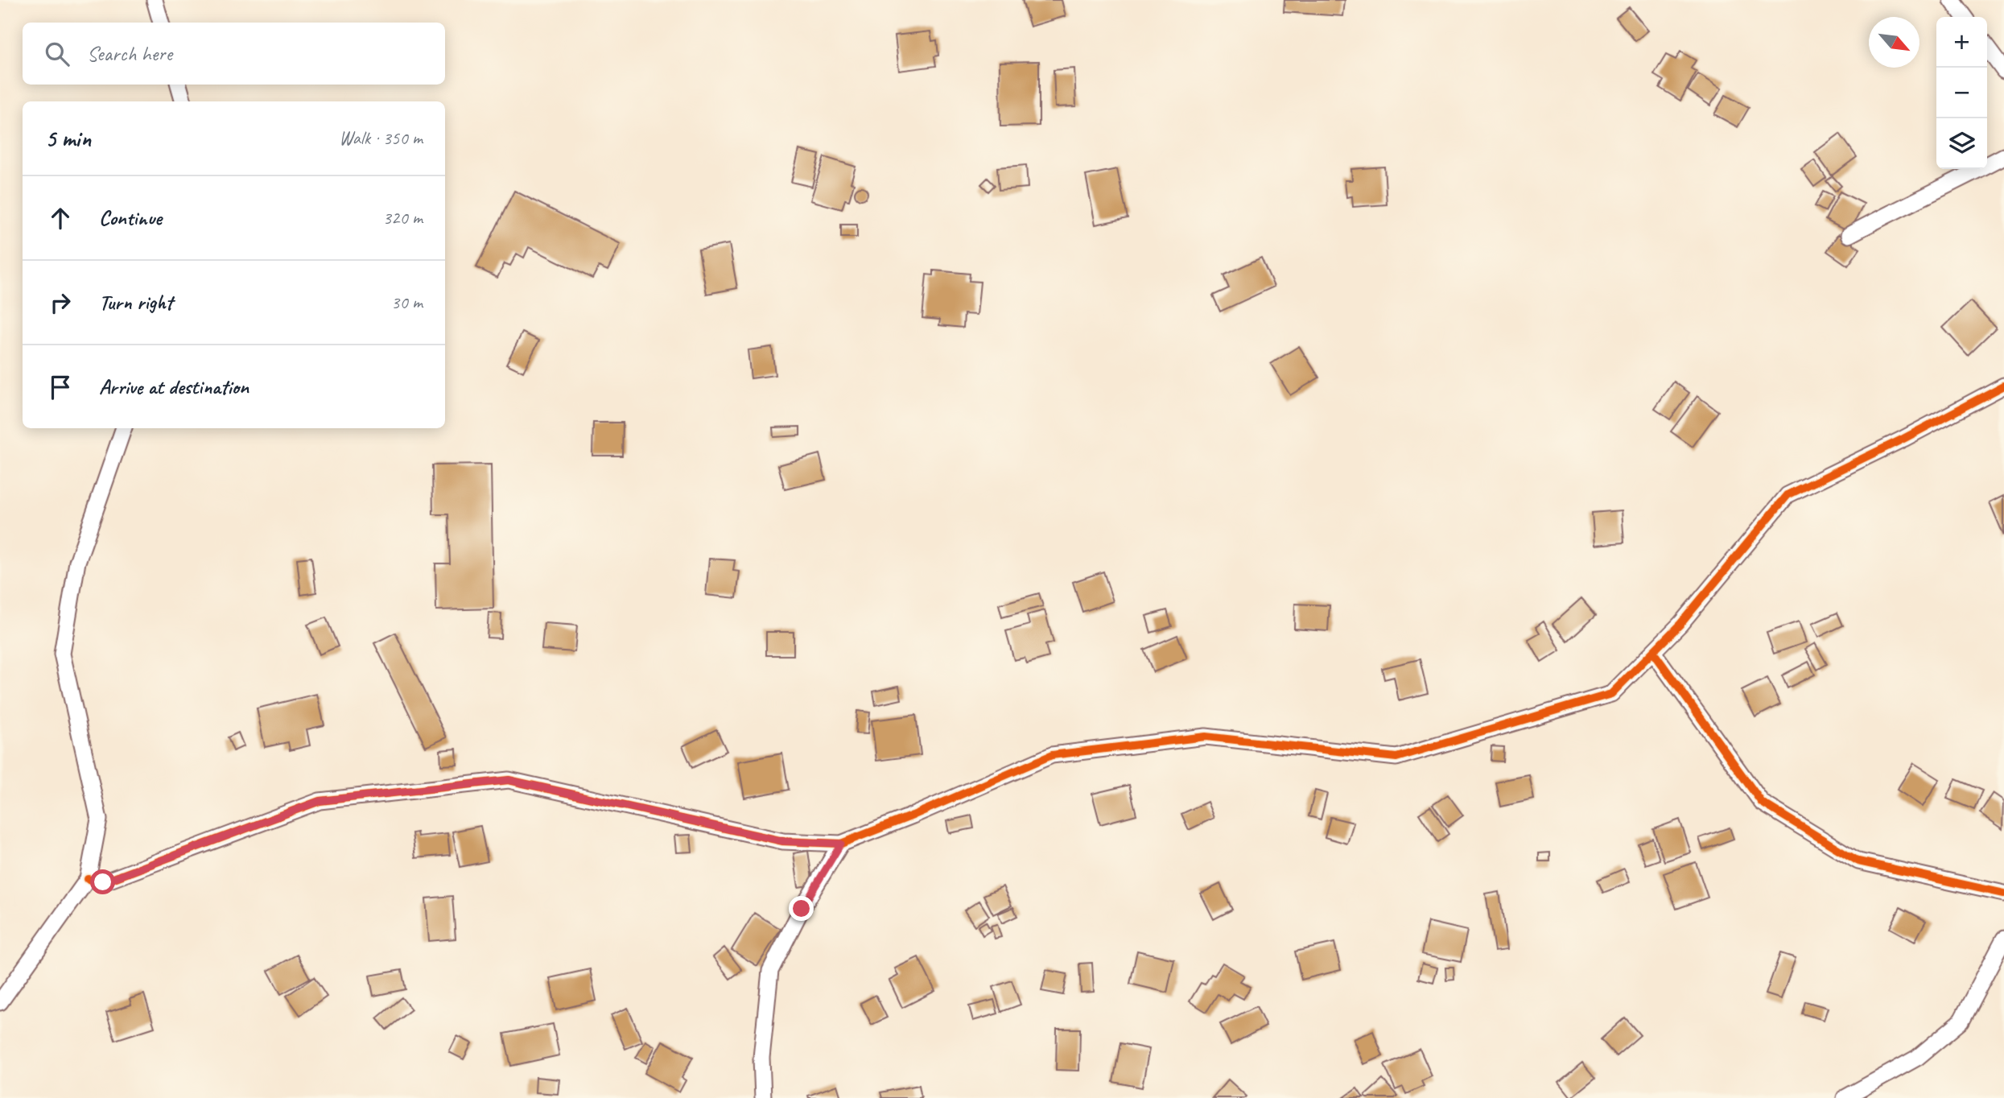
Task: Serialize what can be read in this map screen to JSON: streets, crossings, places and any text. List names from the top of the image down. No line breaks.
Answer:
{"north":"bottom right","page":{"map_buttons":["+","−"],"search":"Search here","heading":["5 min","Walk · 350 m"],"list":[["Continue","320 m"],["Turn right","30 m"],"Arrive at destination"]}}
